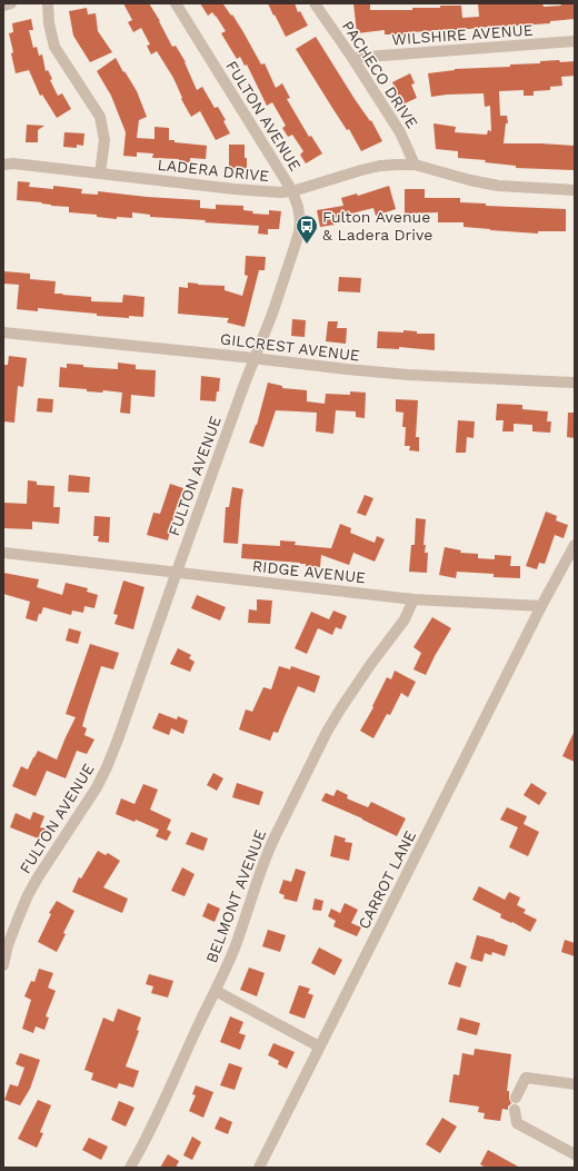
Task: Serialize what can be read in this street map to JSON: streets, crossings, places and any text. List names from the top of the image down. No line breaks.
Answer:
{"streets":{"street":["WILSHIRE AVENUE","PACHECO DRIVE","FULTON AVENUE","LADERA DRIVE","GILCREST AVENUE","RIDGE AVENUE","CARROT LANE","BELMONT AVENUE"]},"crossings":[["WILSHIRE AVENUE","PACHECO DRIVE"],["PACHECO DRIVE","LADERA DRIVE"],["FULTON AVENUE","LADERA DRIVE"],["FULTON AVENUE","GILCREST AVENUE"],["FULTON AVENUE","RIDGE AVENUE"],["RIDGE AVENUE","CARROT LANE"],["RIDGE AVENUE","BELMONT AVENUE"]],"places":{"bus stop":["Fulton Avenue & Ladera Drive"]}}
